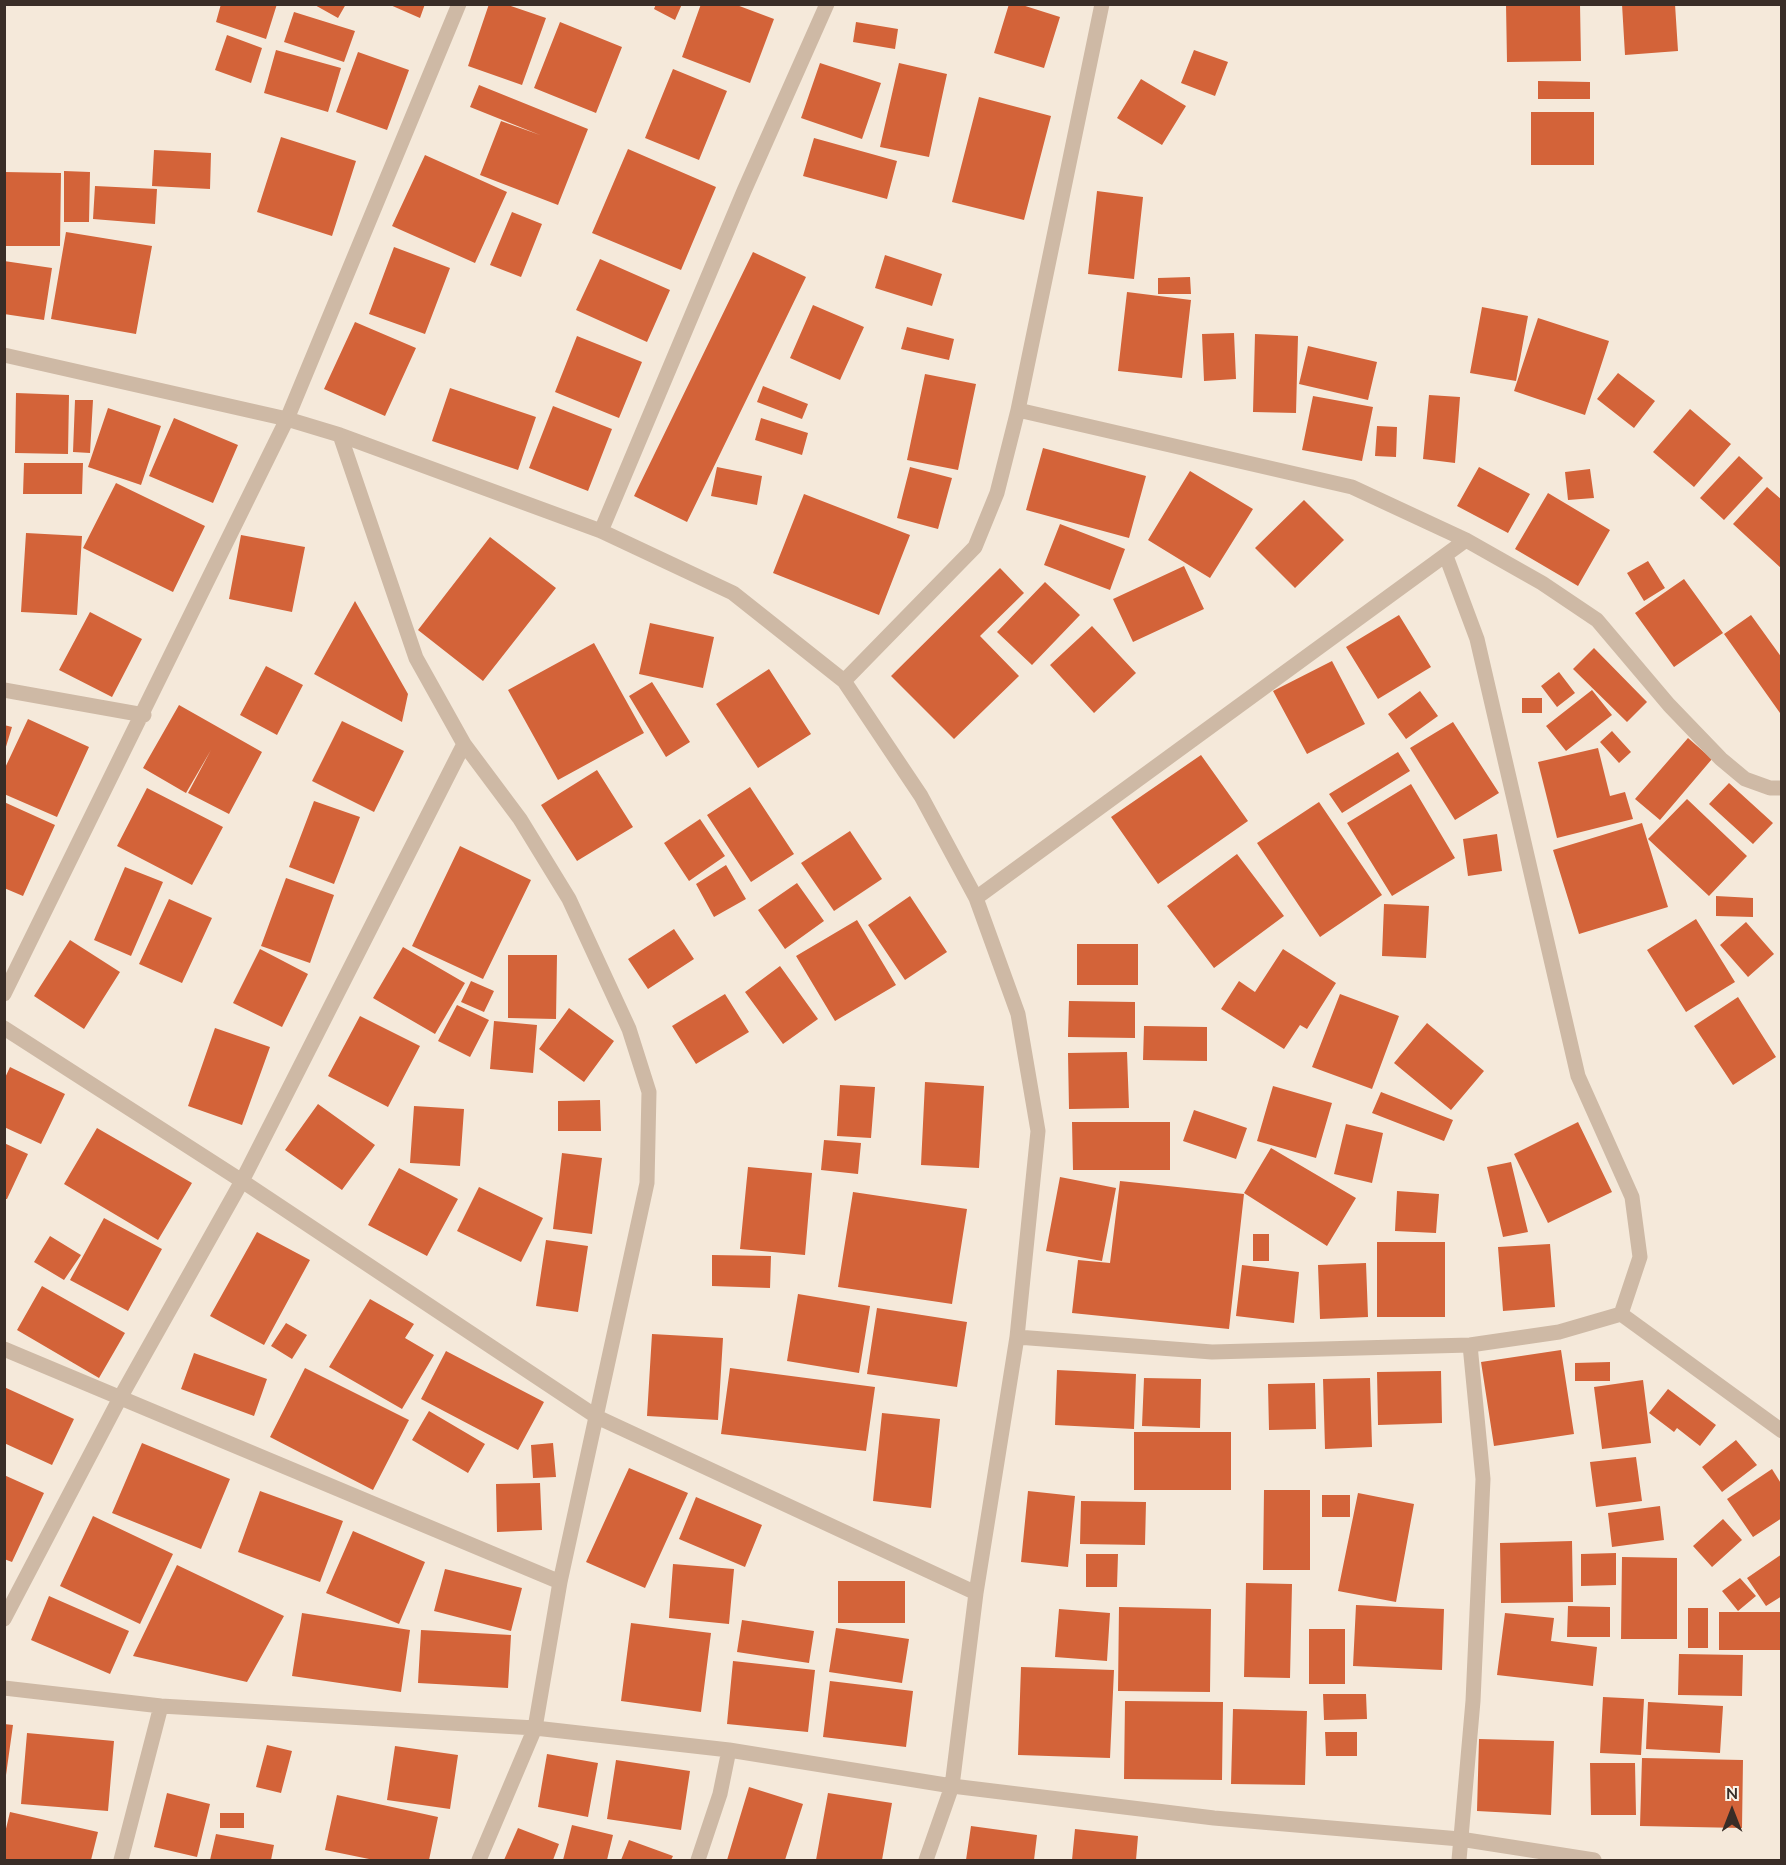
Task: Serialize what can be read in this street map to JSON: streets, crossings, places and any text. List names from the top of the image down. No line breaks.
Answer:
{"north":"top"}
